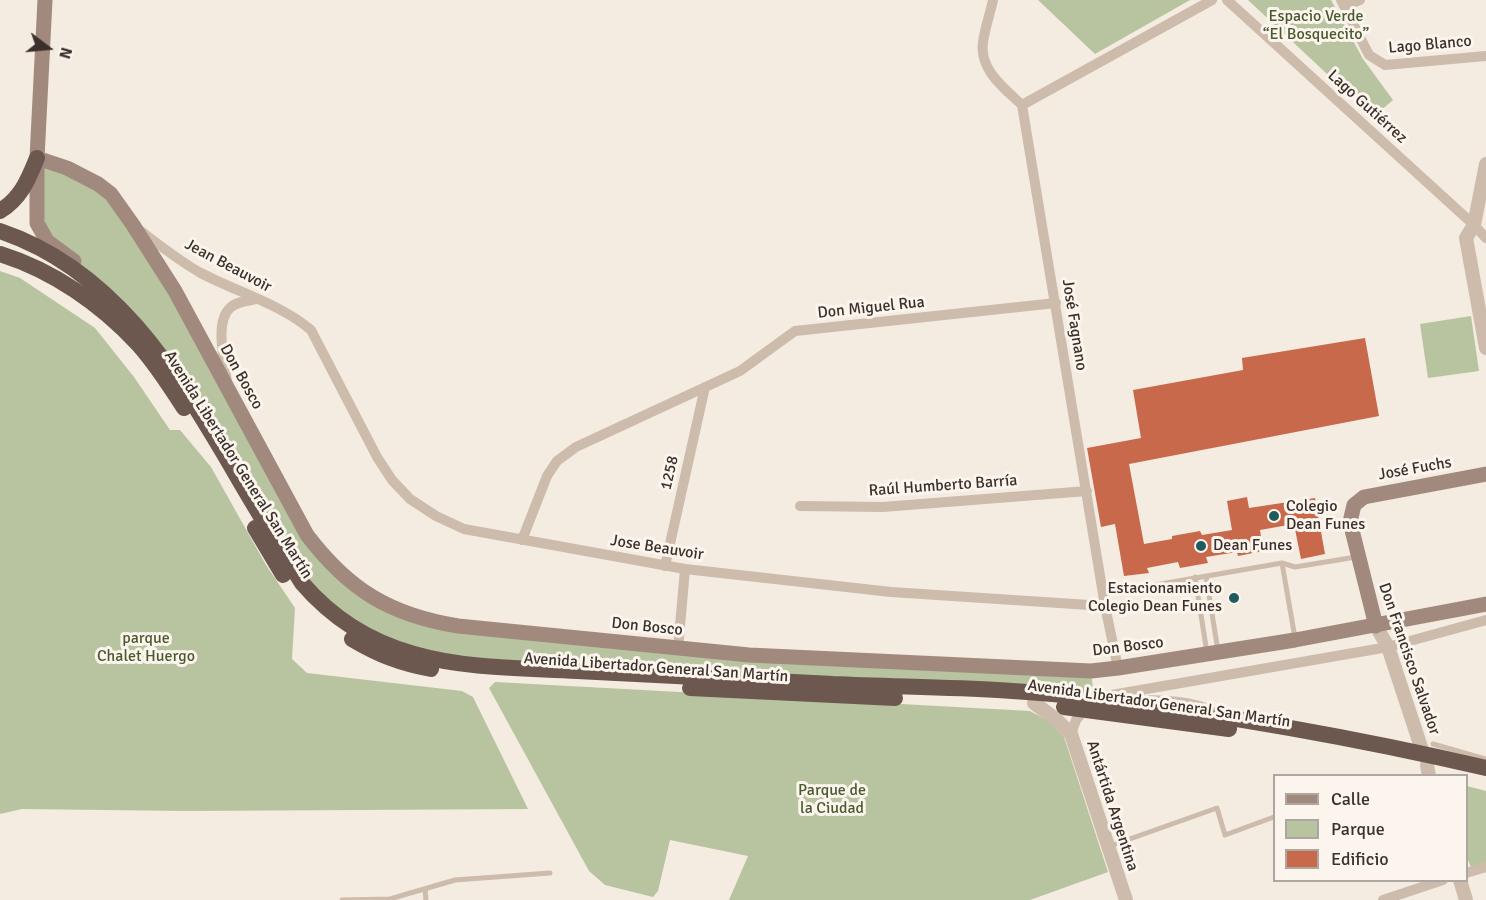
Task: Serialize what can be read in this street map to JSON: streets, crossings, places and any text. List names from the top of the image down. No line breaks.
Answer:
{"streets":{"highway":["Avenida Libertador General San Martín"],"main road":["Don Bosco","José Fuchs","Don Francisco Salvador"],"street":["Lago Blanco","Lago Gutiérrez","Jean Beauvoir","Don Miguel Rua","José Fagnano","1258","Raúl Humberto Barría","Jose Beauvoir","Antártida Argentina"]},"crossings":[["Jean Beauvoir","Don Bosco"],["Jean Beauvoir","Jose Beauvoir"],["Don Miguel Rua","José Fagnano"],["Don Miguel Rua","1258"],["Don Miguel Rua","Jose Beauvoir"],["José Fagnano","Don Bosco"],["José Fagnano","Raúl Humberto Barría"],["José Fagnano","Jose Beauvoir"],["Don Bosco","Don Francisco Salvador"],["Avenida Libertador General San Martín","Don Francisco Salvador"],["Avenida Libertador General San Martín","Antártida Argentina"],["José Fuchs","Don Francisco Salvador"],["1258","Jose Beauvoir"]],"parks":["Espacio Verde “El Bosquecito”","parque Chalet Huergo","Parque de la Ciudad"],"places":["Colegio Dean Funes","Dean Funes","Estacionamiento Colegio Dean Funes"],"legend":["Calle","Parque","Edificio"],"north":"right"}
